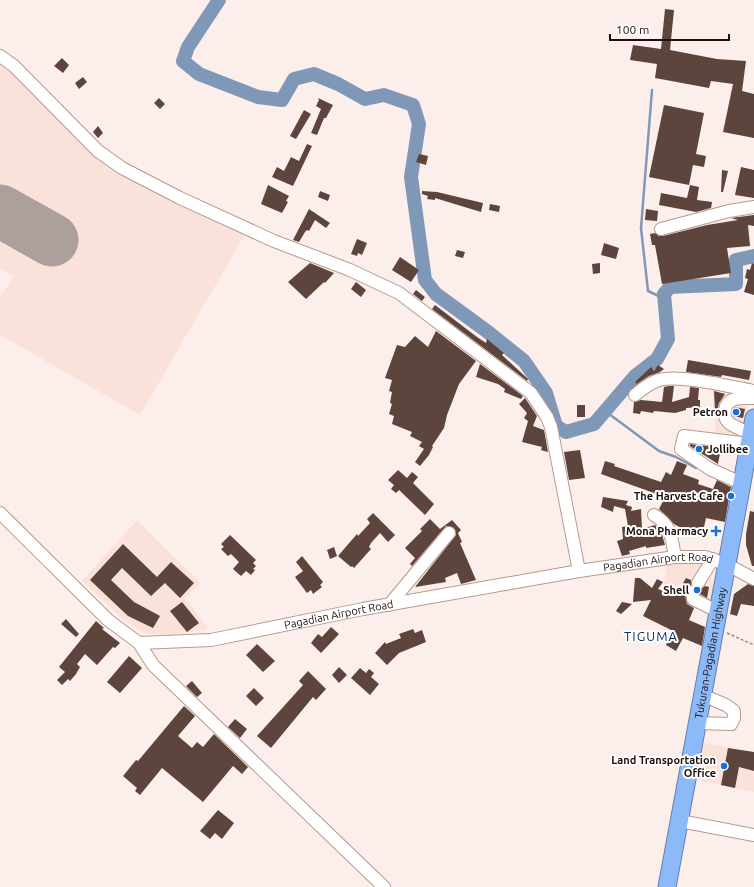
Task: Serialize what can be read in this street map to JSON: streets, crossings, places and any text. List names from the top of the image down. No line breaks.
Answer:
{"streets":{"highway":["Tukuran-Pagadian Highway"],"street":["Pagadian Airport Road"]},"crossings":[["Pagadian Airport Road","Tukuran-Pagadian Highway"]],"districts":["TIGUMA"],"places":{"other":["Petron","Jollibee","The Harvest Cafe","Shell","Land Transportation Office"],"health":["Mona Pharmacy"]},"scale_bar":"100 m"}
